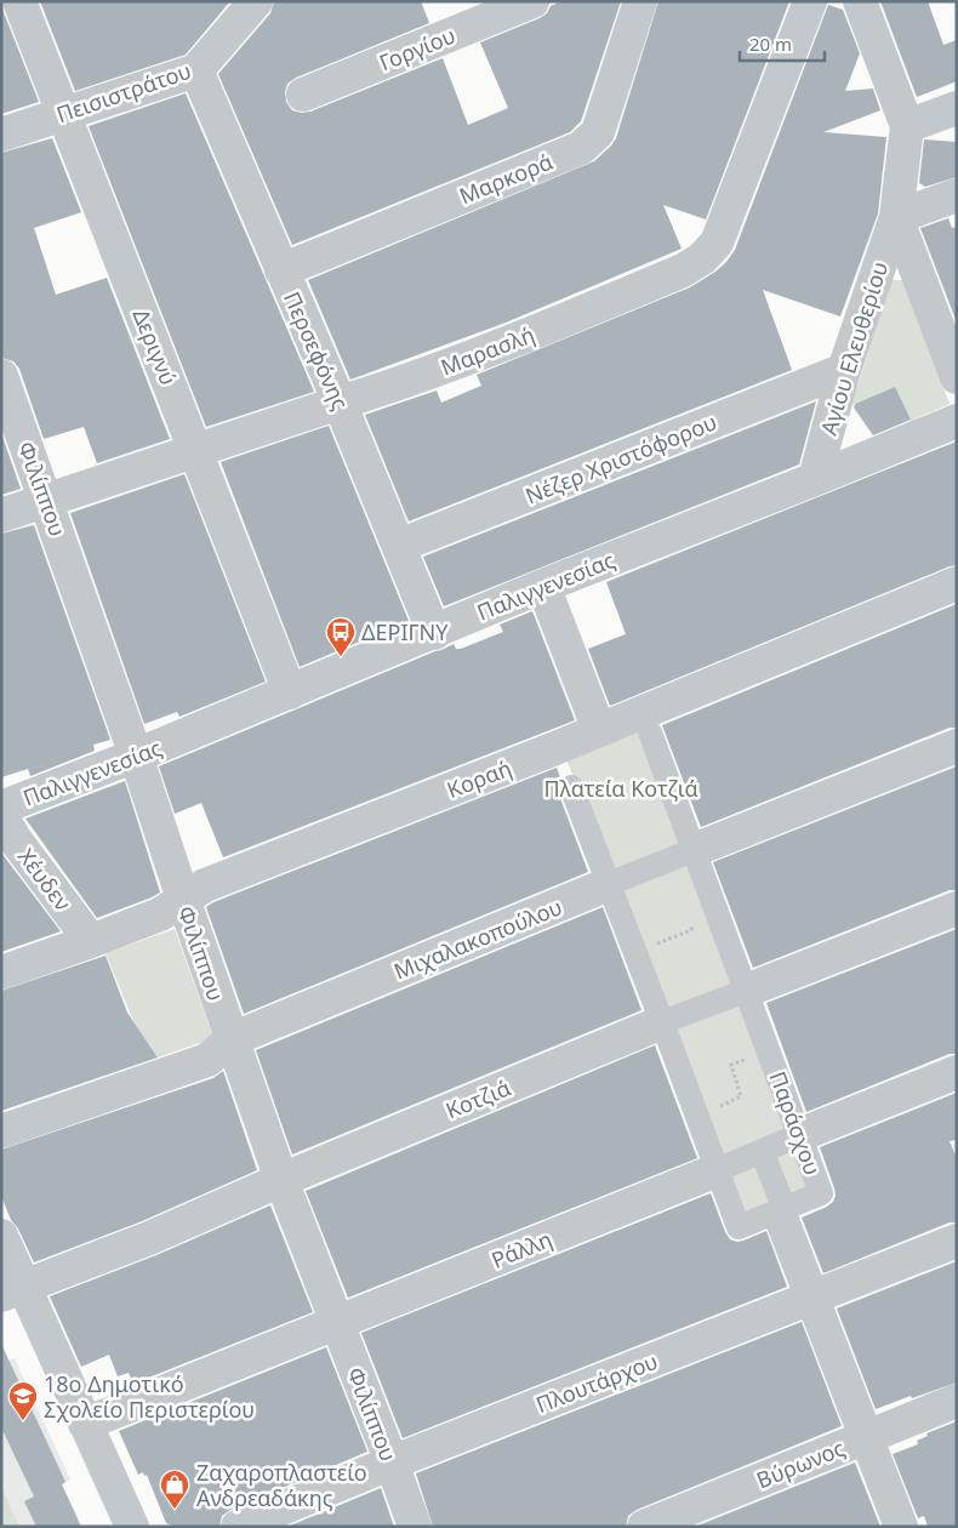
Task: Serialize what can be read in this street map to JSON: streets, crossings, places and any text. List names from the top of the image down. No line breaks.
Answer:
{"streets":{"street":["Γοργίου","Πεισιστράτου","Μαρκορά","Δεριγνύ","Αγίου Ελευθερίου","Περσεφόνης","Μαρασλή","Nέζερ Χριστόφορου","Φιλίππου","Παλιγγενεσίας","Κοραή","Χέυδεν","Μιχαλακοπούλου","Κοτζιά","Παράσχου","Ράλλη","Πλουτάρχου","Βύρωνος"]},"crossings":[["Πεισιστράτου","Δεριγνύ"],["Πεισιστράτου","Περσεφόνης"],["Μαρκορά","Περσεφόνης"],["Δεριγνύ","Μαρασλή"],["Δεριγνύ","Παλιγγενεσίας"],["Αγίου Ελευθερίου","Nέζερ Χριστόφορου"],["Αγίου Ελευθερίου","Παλιγγενεσίας"],["Περσεφόνης","Μαρασλή"],["Περσεφόνης","Nέζερ Χριστόφορου"],["Περσεφόνης","Παλιγγενεσίας"],["Μαρασλή","Φιλίππου"],["Φιλίππου","Παλιγγενεσίας"],["Φιλίππου","Κοραή"],["Φιλίππου","Μιχαλακοπούλου"],["Φιλίππου","Κοτζιά"],["Φιλίππου","Ράλλη"],["Φιλίππου","Πλουτάρχου"],["Κοραή","Χέυδεν"],["Μιχαλακοπούλου","Παράσχου"],["Κοτζιά","Παράσχου"],["Παράσχου","Ράλλη"]],"parks":["Πλατεία Κοτζιά"],"places":{"bus stop":["ΔΕΡΙΓΝΥ"],"school or university":["18ο Δημοτικό Σχολείο Περιστερίου"],"shop":["Ζαχαροπλαστείο Ανδρεαδάκης"]},"scale_bar":"20 m"}
